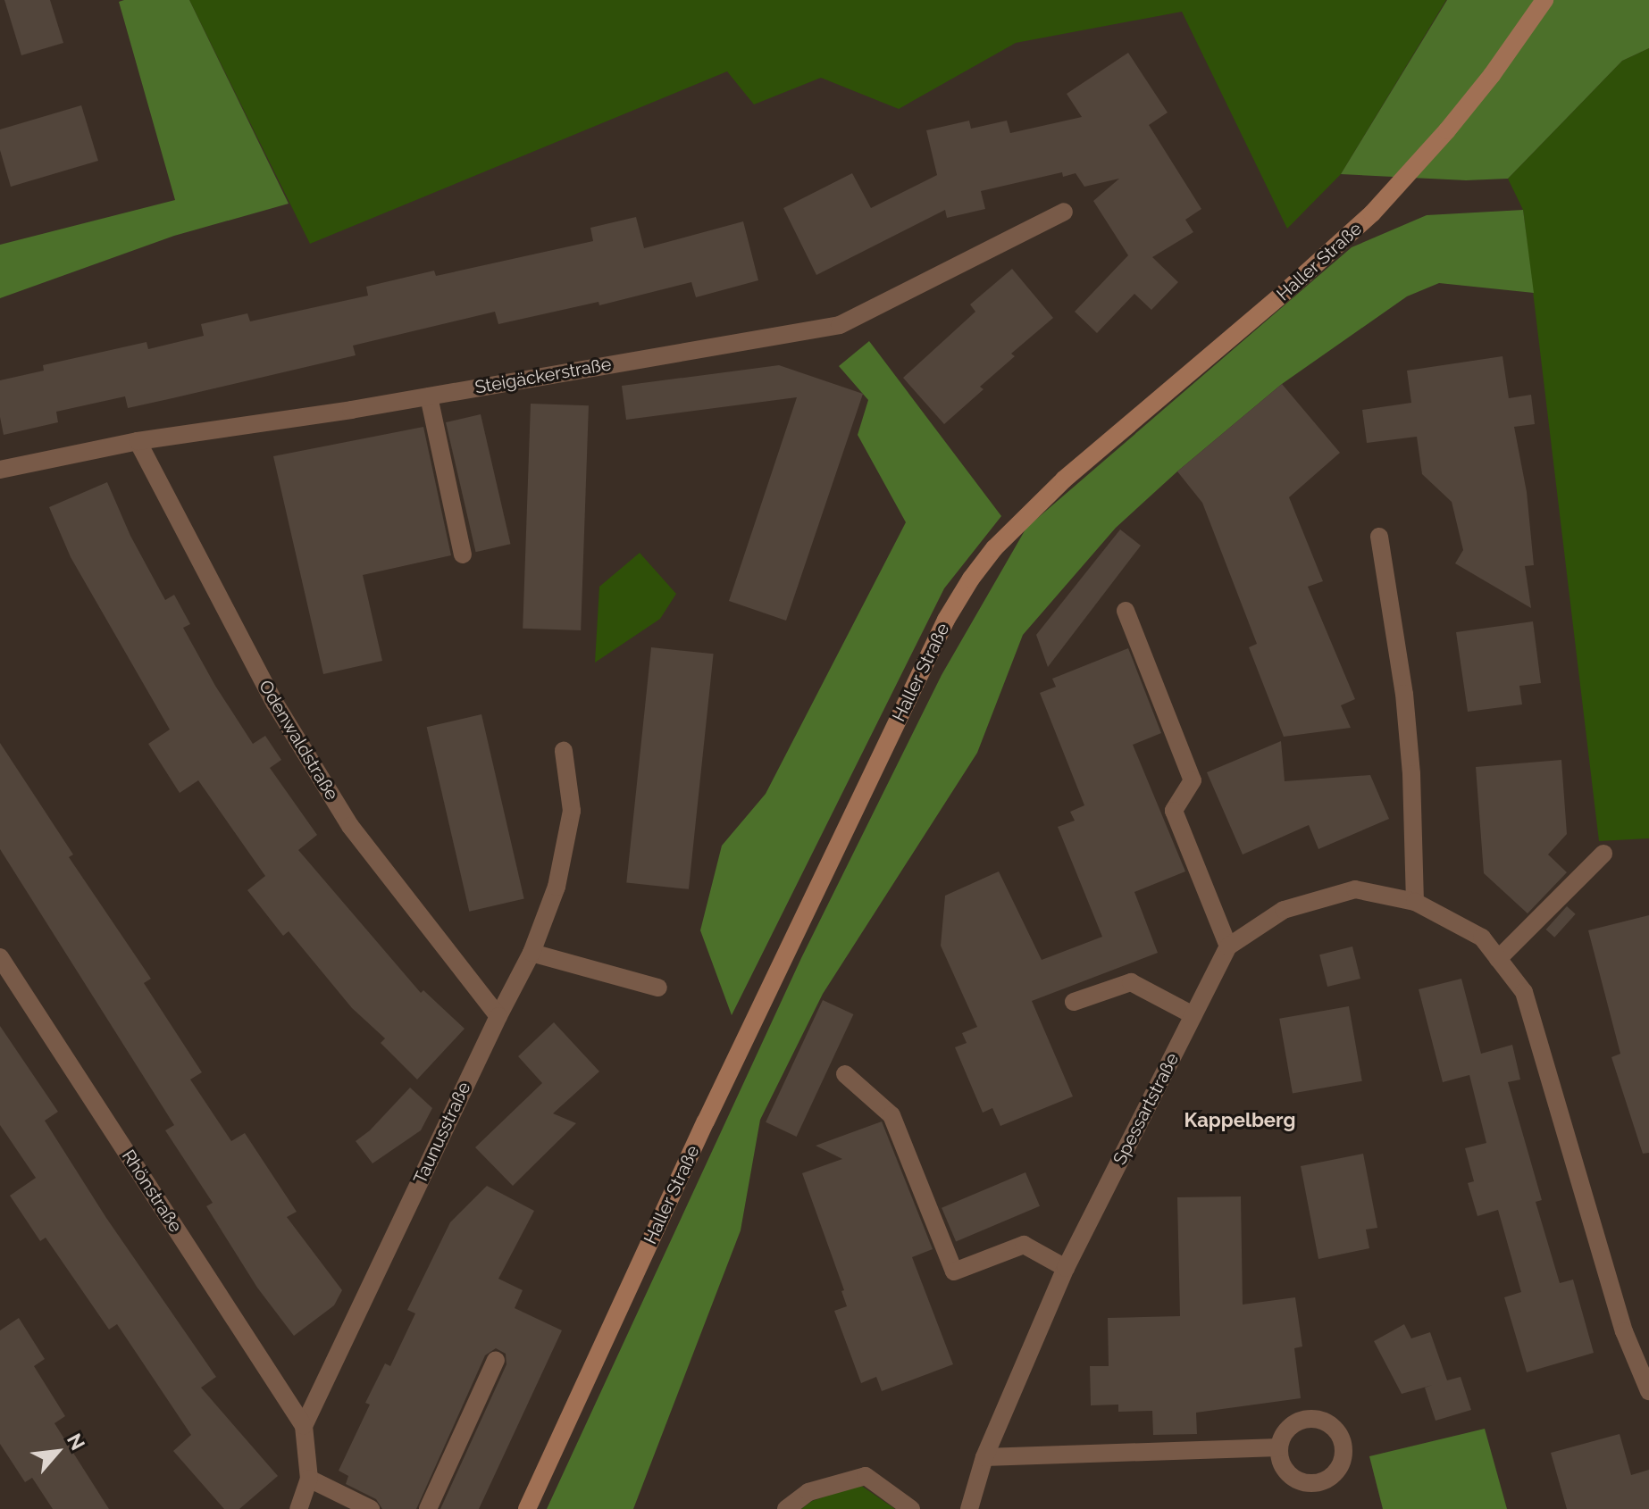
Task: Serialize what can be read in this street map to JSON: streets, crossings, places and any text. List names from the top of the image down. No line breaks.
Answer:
{"streets":{"main road":["Haller Straße"],"street":["Steigäckerstraße","Odenwaldstraße","Spessartstraße","Taunusstraße","Rhönstraße"]},"crossings":[["Steigäckerstraße","Odenwaldstraße"],["Odenwaldstraße","Taunusstraße"],["Taunusstraße","Rhönstraße"]],"districts":["Kappelberg"],"north":"top right"}
